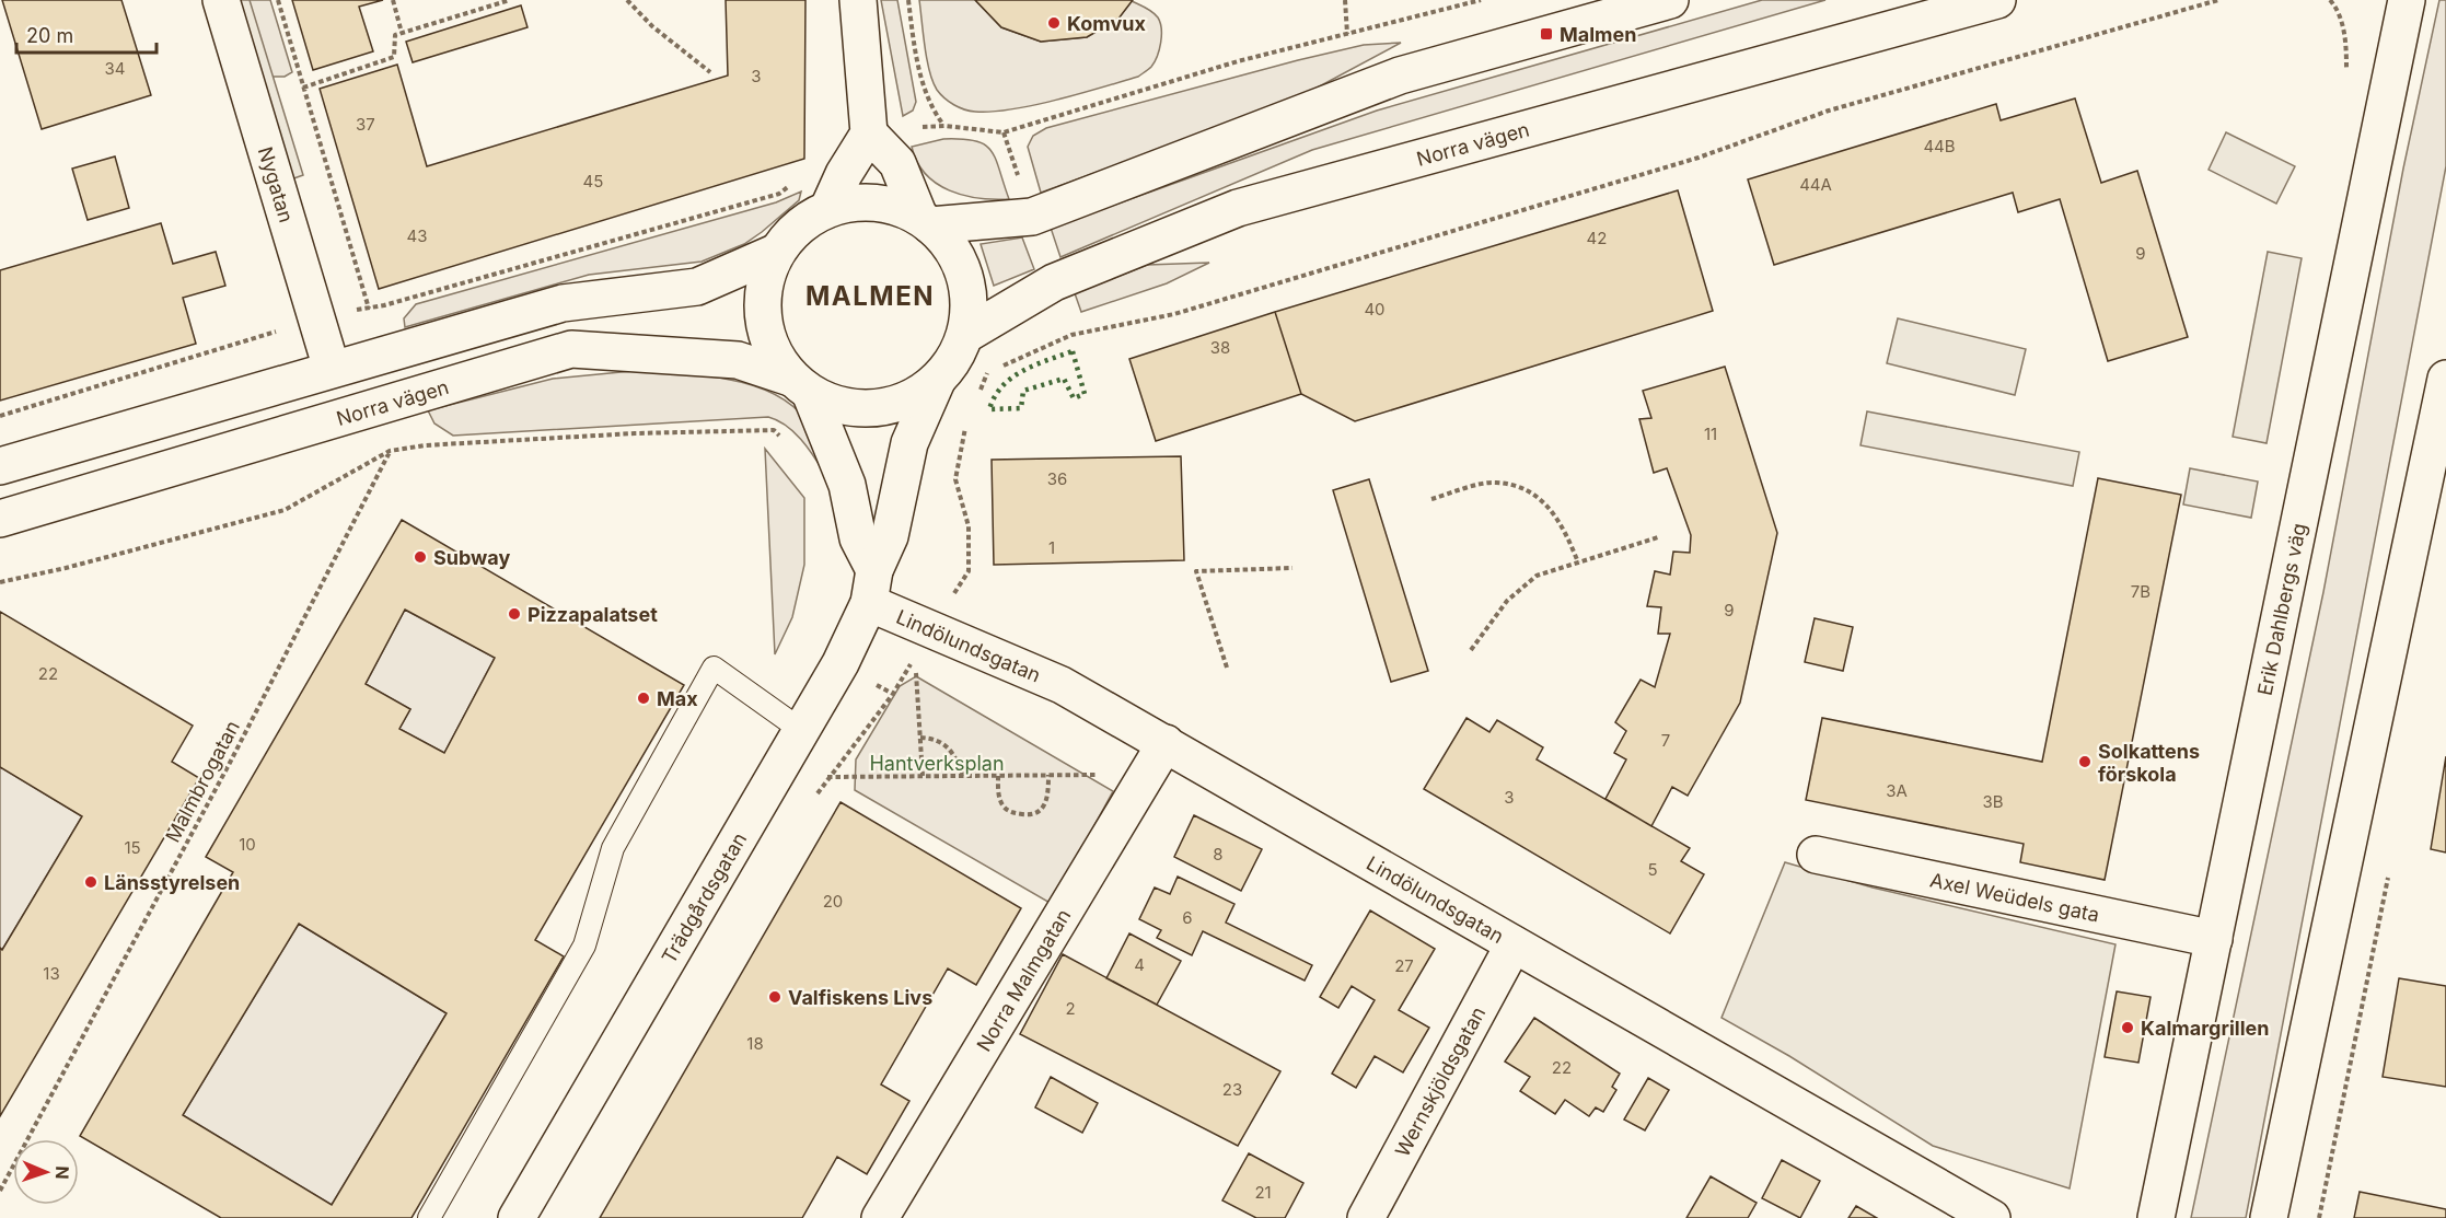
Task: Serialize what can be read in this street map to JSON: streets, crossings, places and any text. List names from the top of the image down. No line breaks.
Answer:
{"streets":{"street":["Norra vägen","Nygatan","Erik Dahlbergs väg","Lindölundsgatan","Axel Weüdels gata","Trädgårdsgatan","Norra Malmgatan","Wernskjöldsgatan"],"path":["Malmbrogatan"]},"crossings":[["Norra vägen","Trädgårdsgatan"],["Erik Dahlbergs väg","Axel Weüdels gata"],["Lindölundsgatan","Trädgårdsgatan"],["Lindölundsgatan","Norra Malmgatan"],["Lindölundsgatan","Wernskjöldsgatan"]],"districts":["MALMEN"],"parks":["Hantverksplan"],"places":{"other":["Komvux","Subway","Pizzapalatset","Max","Solkattens förskola","Länsstyrelsen","Valfiskens Livs","Kalmargrillen"],"transit":["Malmen"]},"house_numbers":["34","3","37","44B","45","44A","43","42","9","40","38","11","36","1","7B","9","22","7","3A","3","3B","10","15","8","5","20","6","4","27","13","2","18","22","23","21"],"scale_bar":"20 m","north":"right"}
